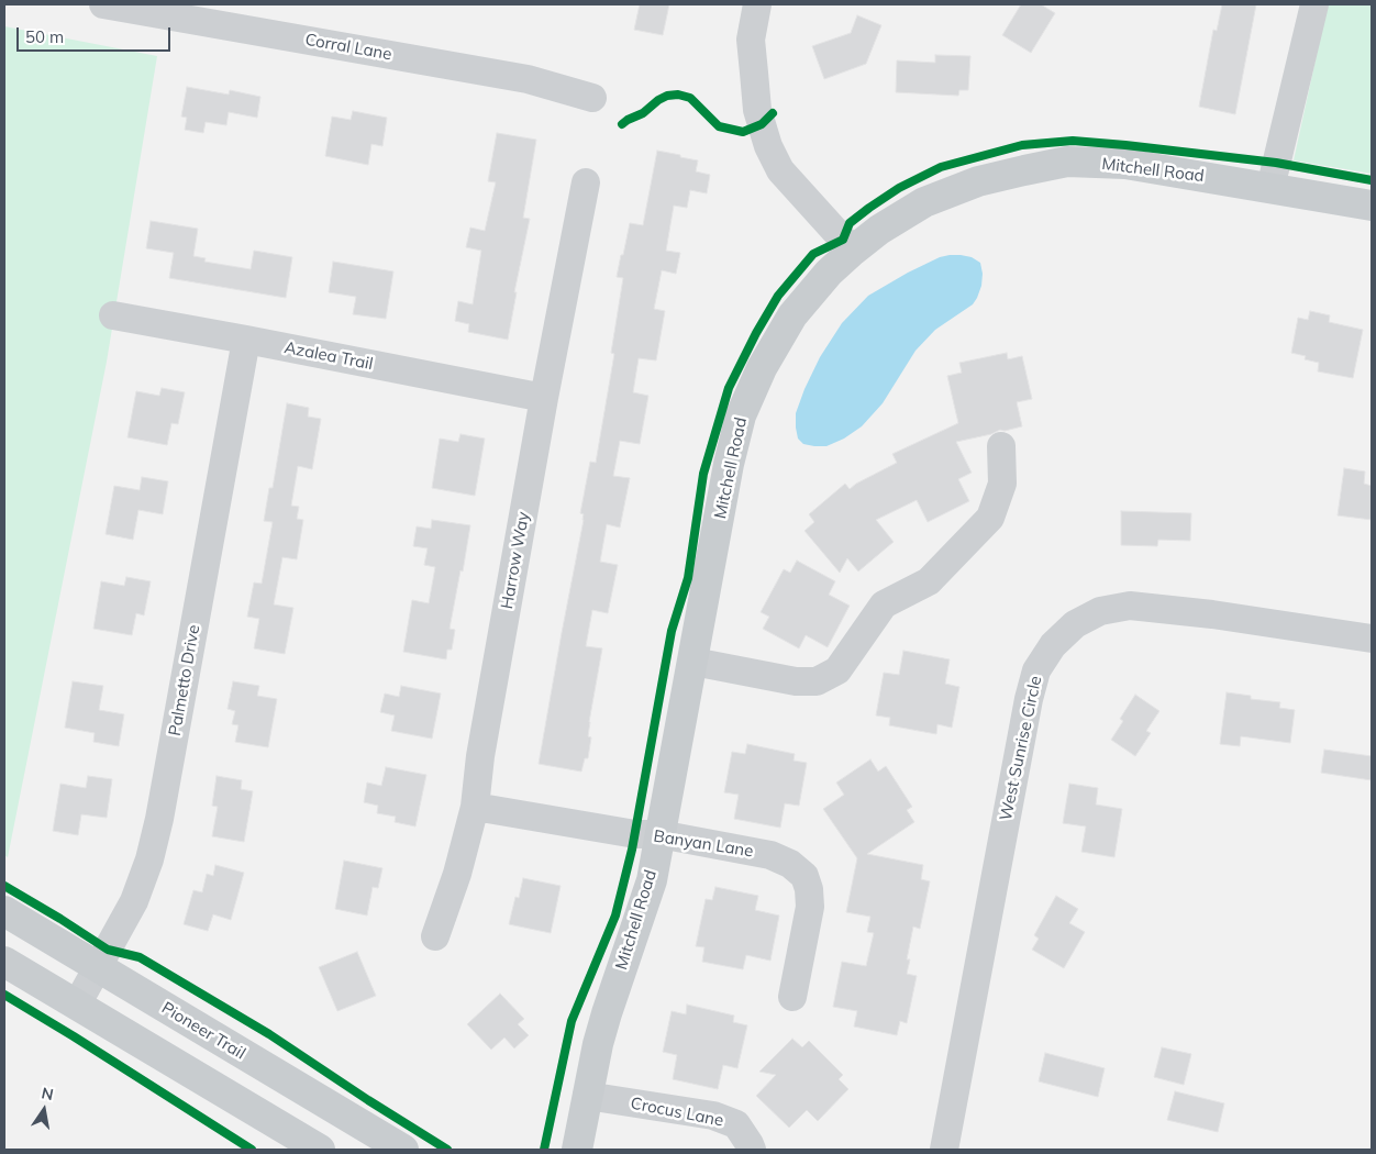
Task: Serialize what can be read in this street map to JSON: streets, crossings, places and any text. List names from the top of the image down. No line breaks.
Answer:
{"streets":{"main road":["Mitchell Road","Pioneer Trail"],"street":["Corral Lane","Azalea Trail","Harrow Way","Palmetto Drive","West Sunrise Circle","Banyan Lane","Crocus Lane"]},"crossings":[["Mitchell Road","Banyan Lane"],["Mitchell Road","Crocus Lane"],["Azalea Trail","Harrow Way"],["Azalea Trail","Palmetto Drive"],["Harrow Way","Banyan Lane"],["Palmetto Drive","Pioneer Trail"]],"scale_bar":"50 m","north":"top"}
